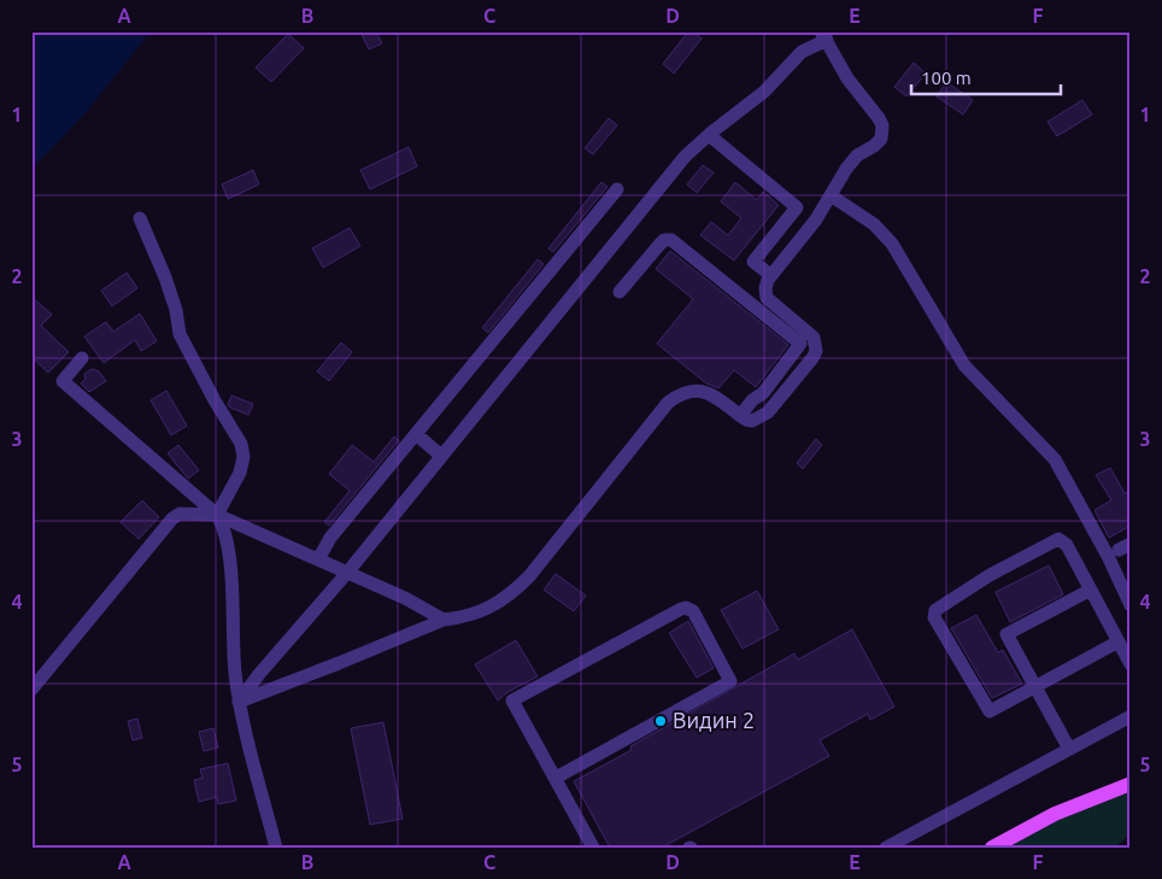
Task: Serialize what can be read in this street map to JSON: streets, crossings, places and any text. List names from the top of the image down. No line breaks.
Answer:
{"places":["Видин 2"],"scale_bar":"100 m","grid":{"columns":["A","B","C","D","E","F"],"rows":["1","2","3","4","5"]}}
